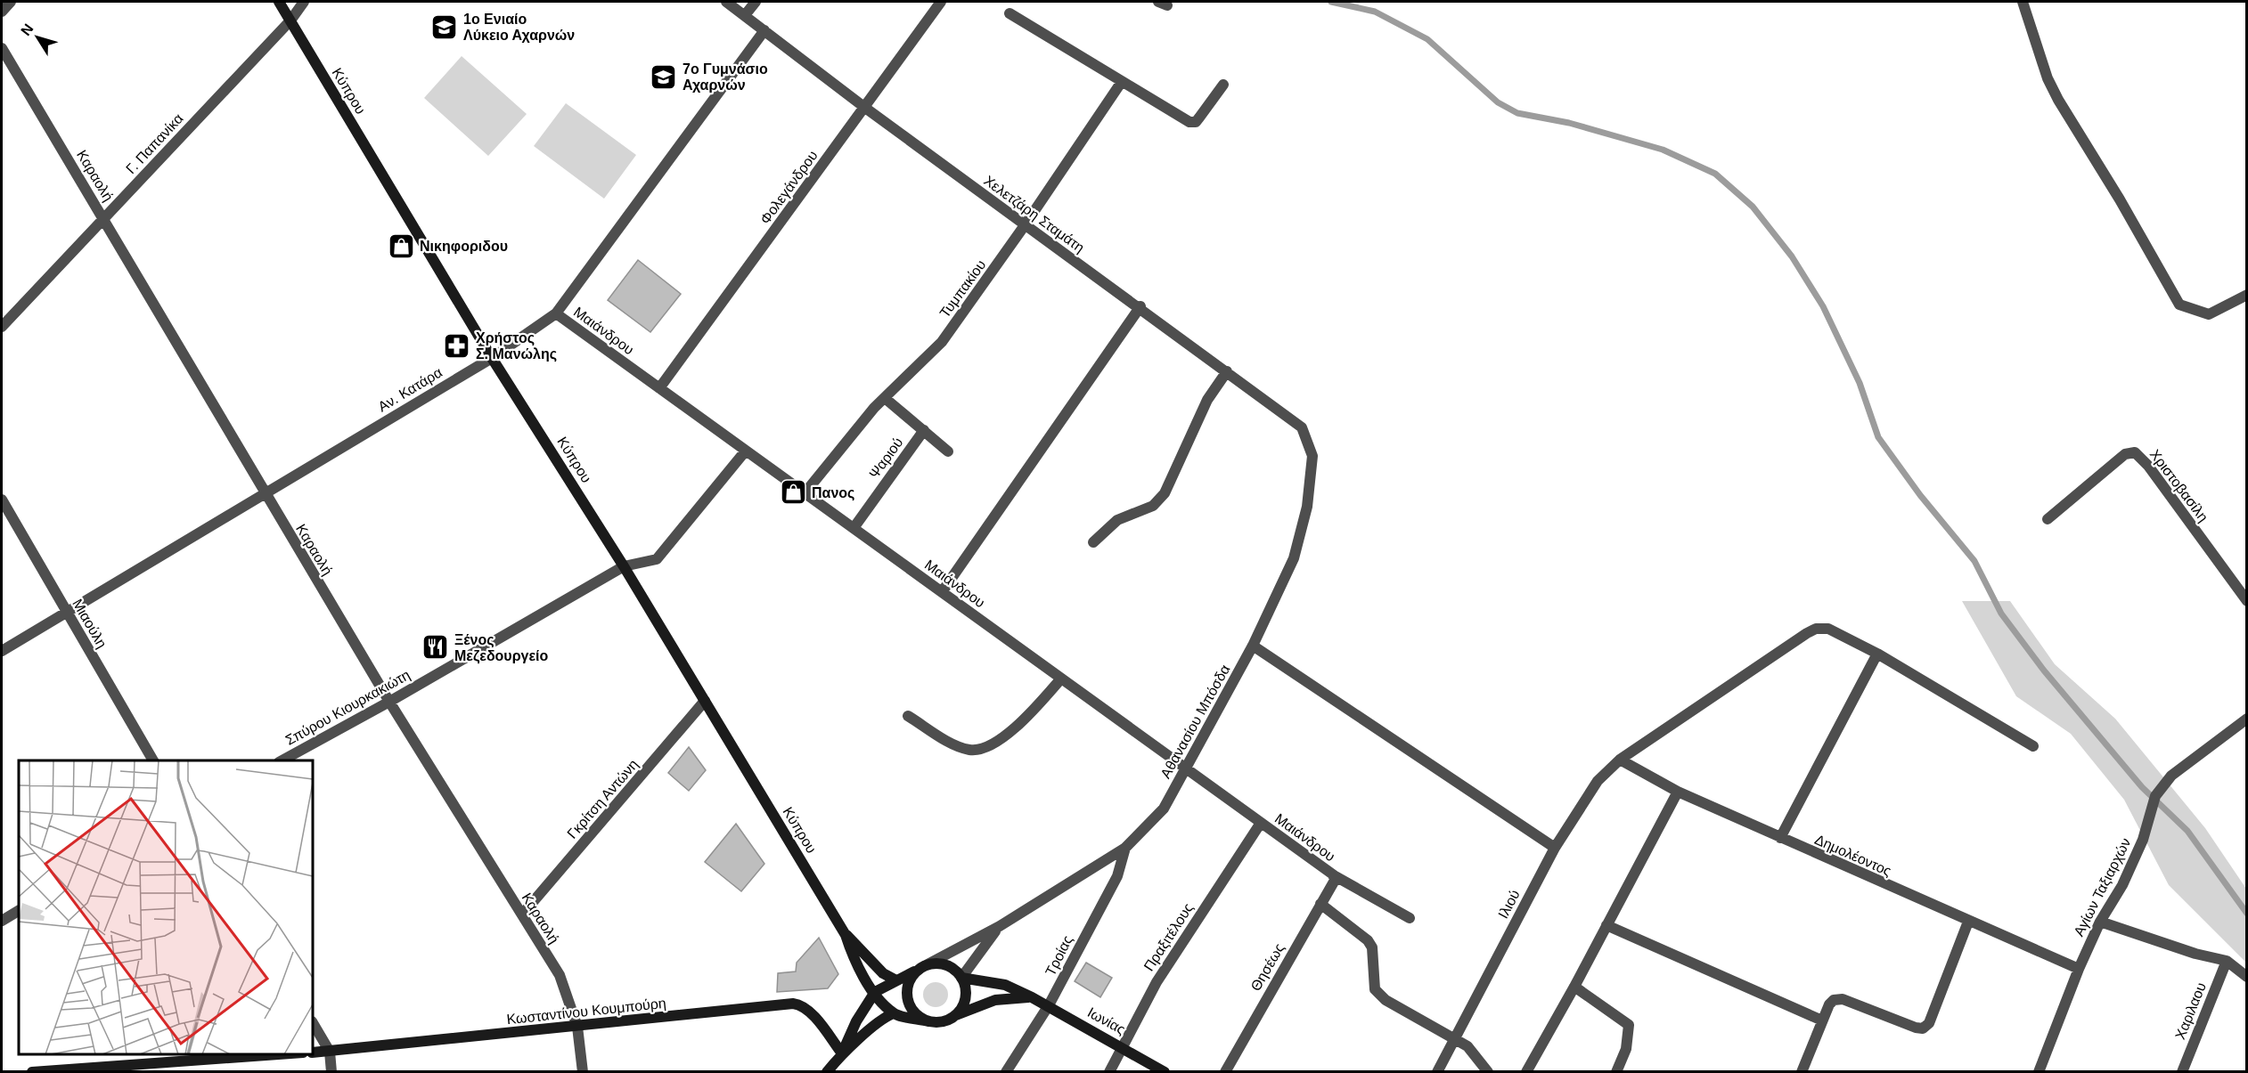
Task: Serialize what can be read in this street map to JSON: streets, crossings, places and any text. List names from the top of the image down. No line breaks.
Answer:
{"streets":{"street":["Κύπρου","Γ. Παπανίκα","Καραολή","Φολεγάνδρου","Χελετζάρη Σταμάτη","Τυμπακίου","Μαιάνδρου","Αν. Κατάρα","Ψαριού","Χριστοβασίλη","Μιαούλη","Σπύρου Κιουρκακιώτη","Αθανασίου Μπόσδα","Γκρίτση Αντώνη","Δημολέοντος","Αγίων Ταξιαρχών","Ιλιού","Πραξιτέλους","Τροίας","Θησέως","Κωσταντίνου Κουμπούρη","Χαριλαου","Ιωνίας"]},"crossings":[["Κύπρου","Γ. Παπανίκα"],["Κύπρου","Αν. Κατάρα"],["Κύπρου","Σπύρου Κιουρκακιώτη"],["Κύπρου","Γκρίτση Αντώνη"],["Γ. Παπανίκα","Καραολή"],["Καραολή","Αν. Κατάρα"],["Καραολή","Σπύρου Κιουρκακιώτη"],["Καραολή","Γκρίτση Αντώνη"],["Καραολή","Κωσταντίνου Κουμπούρη"],["Φολεγάνδρου","Χελετζάρη Σταμάτη"],["Φολεγάνδρου","Μαιάνδρου"],["Χελετζάρη Σταμάτη","Τυμπακίου"],["Χελετζάρη Σταμάτη","Αν. Κατάρα"],["Χελετζάρη Σταμάτη","Αθανασίου Μπόσδα"],["Τυμπακίου","Μαιάνδρου"],["Μαιάνδρου","Αν. Κατάρα"],["Μαιάνδρου","Ψαριού"],["Μαιάνδρου","Σπύρου Κιουρκακιώτη"],["Μαιάνδρου","Αθανασίου Μπόσδα"],["Μαιάνδρου","Πραξιτέλους"],["Μαιάνδρου","Θησέως"],["Αν. Κατάρα","Μιαούλη"],["Αθανασίου Μπόσδα","Τροίας"],["Αθανασίου Μπόσδα","Ιωνίας"],["Δημολέοντος","Αγίων Ταξιαρχών"],["Δημολέοντος","Ιλιού"],["Πραξιτέλους","Ιωνίας"],["Τροίας","Ιωνίας"]],"places":{"school or university":["1ο Ενιαίο Λύκειο Αχαρνών","7ο Γυμνάσιο Αχαρνών"],"shop":["Νικηφοριδου","Πανος"],"pharmacy":["Χρήστος Σ. Μανώλης"],"restaurant":["Ξένος Μεζεδουργείο"]},"north":"top left"}
